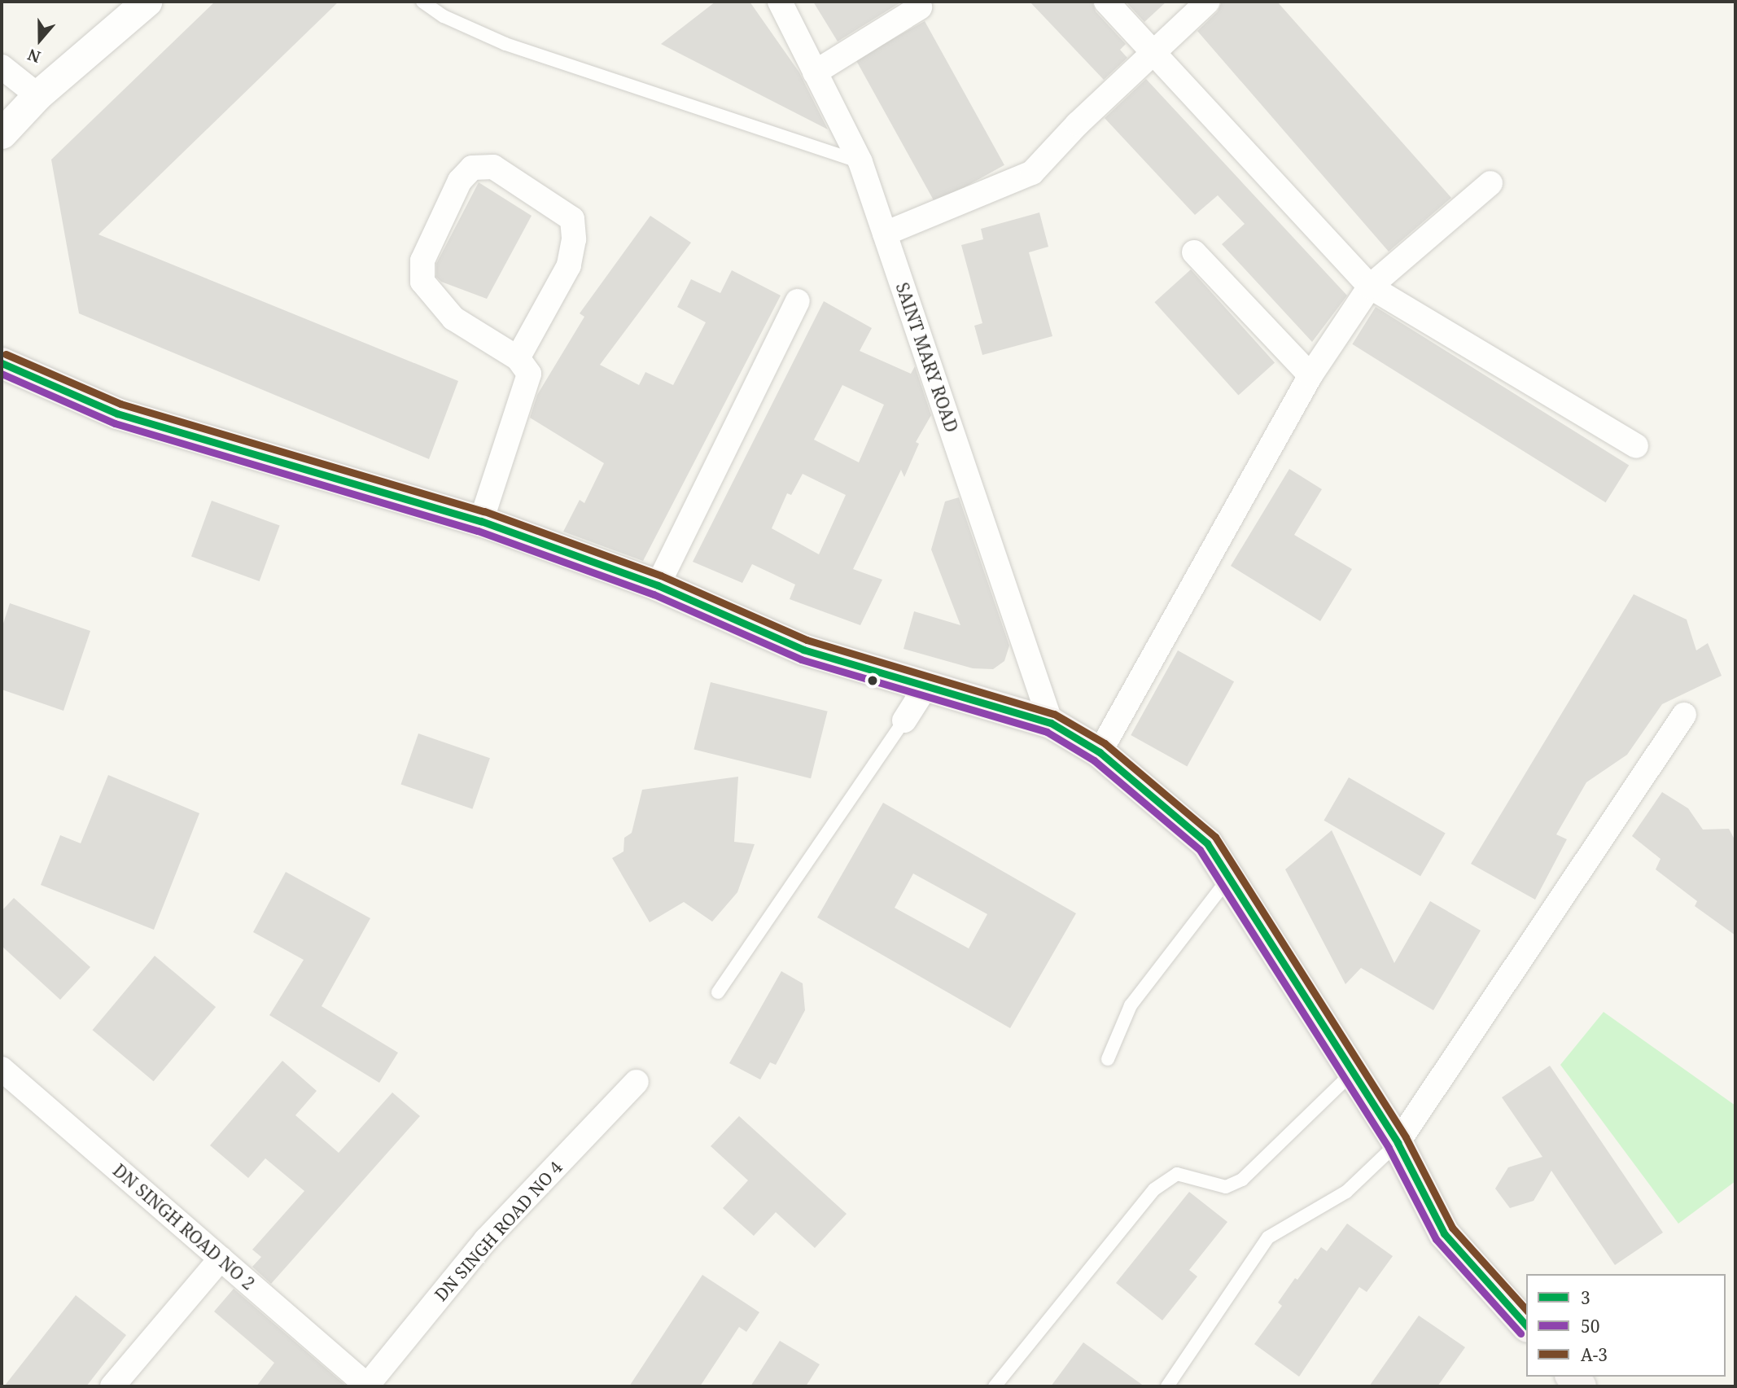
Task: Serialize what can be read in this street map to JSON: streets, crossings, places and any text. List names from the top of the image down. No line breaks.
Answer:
{"streets":{"street":["SAINT MARY ROAD","DN SINGH ROAD NO 2","DN SINGH ROAD NO 4"]},"crossings":[["DN SINGH ROAD NO 2","DN SINGH ROAD NO 4"]],"lines":["transit line A-3","transit line 3","transit line 50"],"legend":["3","50","A-3"],"north":"bottom"}
